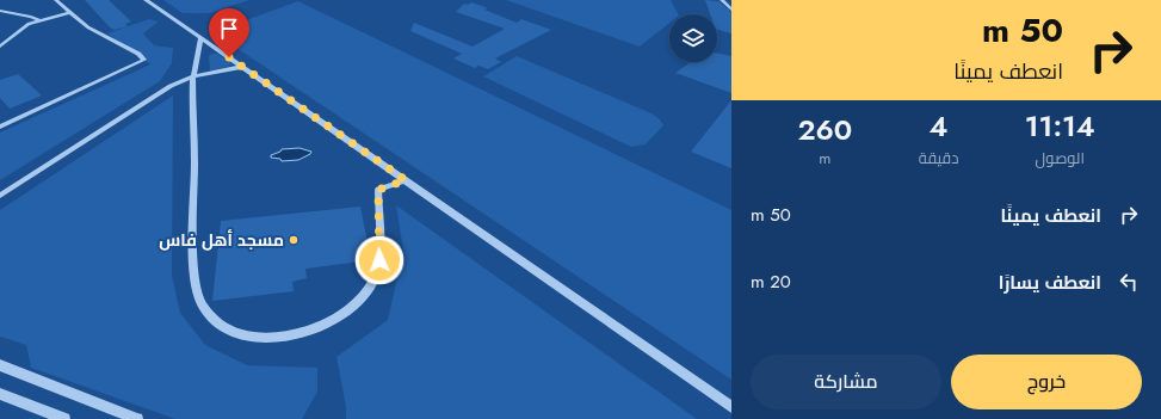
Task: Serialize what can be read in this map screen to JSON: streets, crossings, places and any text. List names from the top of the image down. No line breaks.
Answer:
{"places":["مسجد أهل فاس"],"page":{"turn":["50 m","انعطف يمينًا"],"eta":["11:14","الوصول","4","دقيقة","260","m"],"list":[{"name":"انعطف يمينًا","value":"50 m"},{"name":"انعطف يسارًا","value":"20 m"}],"buttons":["خروج","مشاركة"]}}
